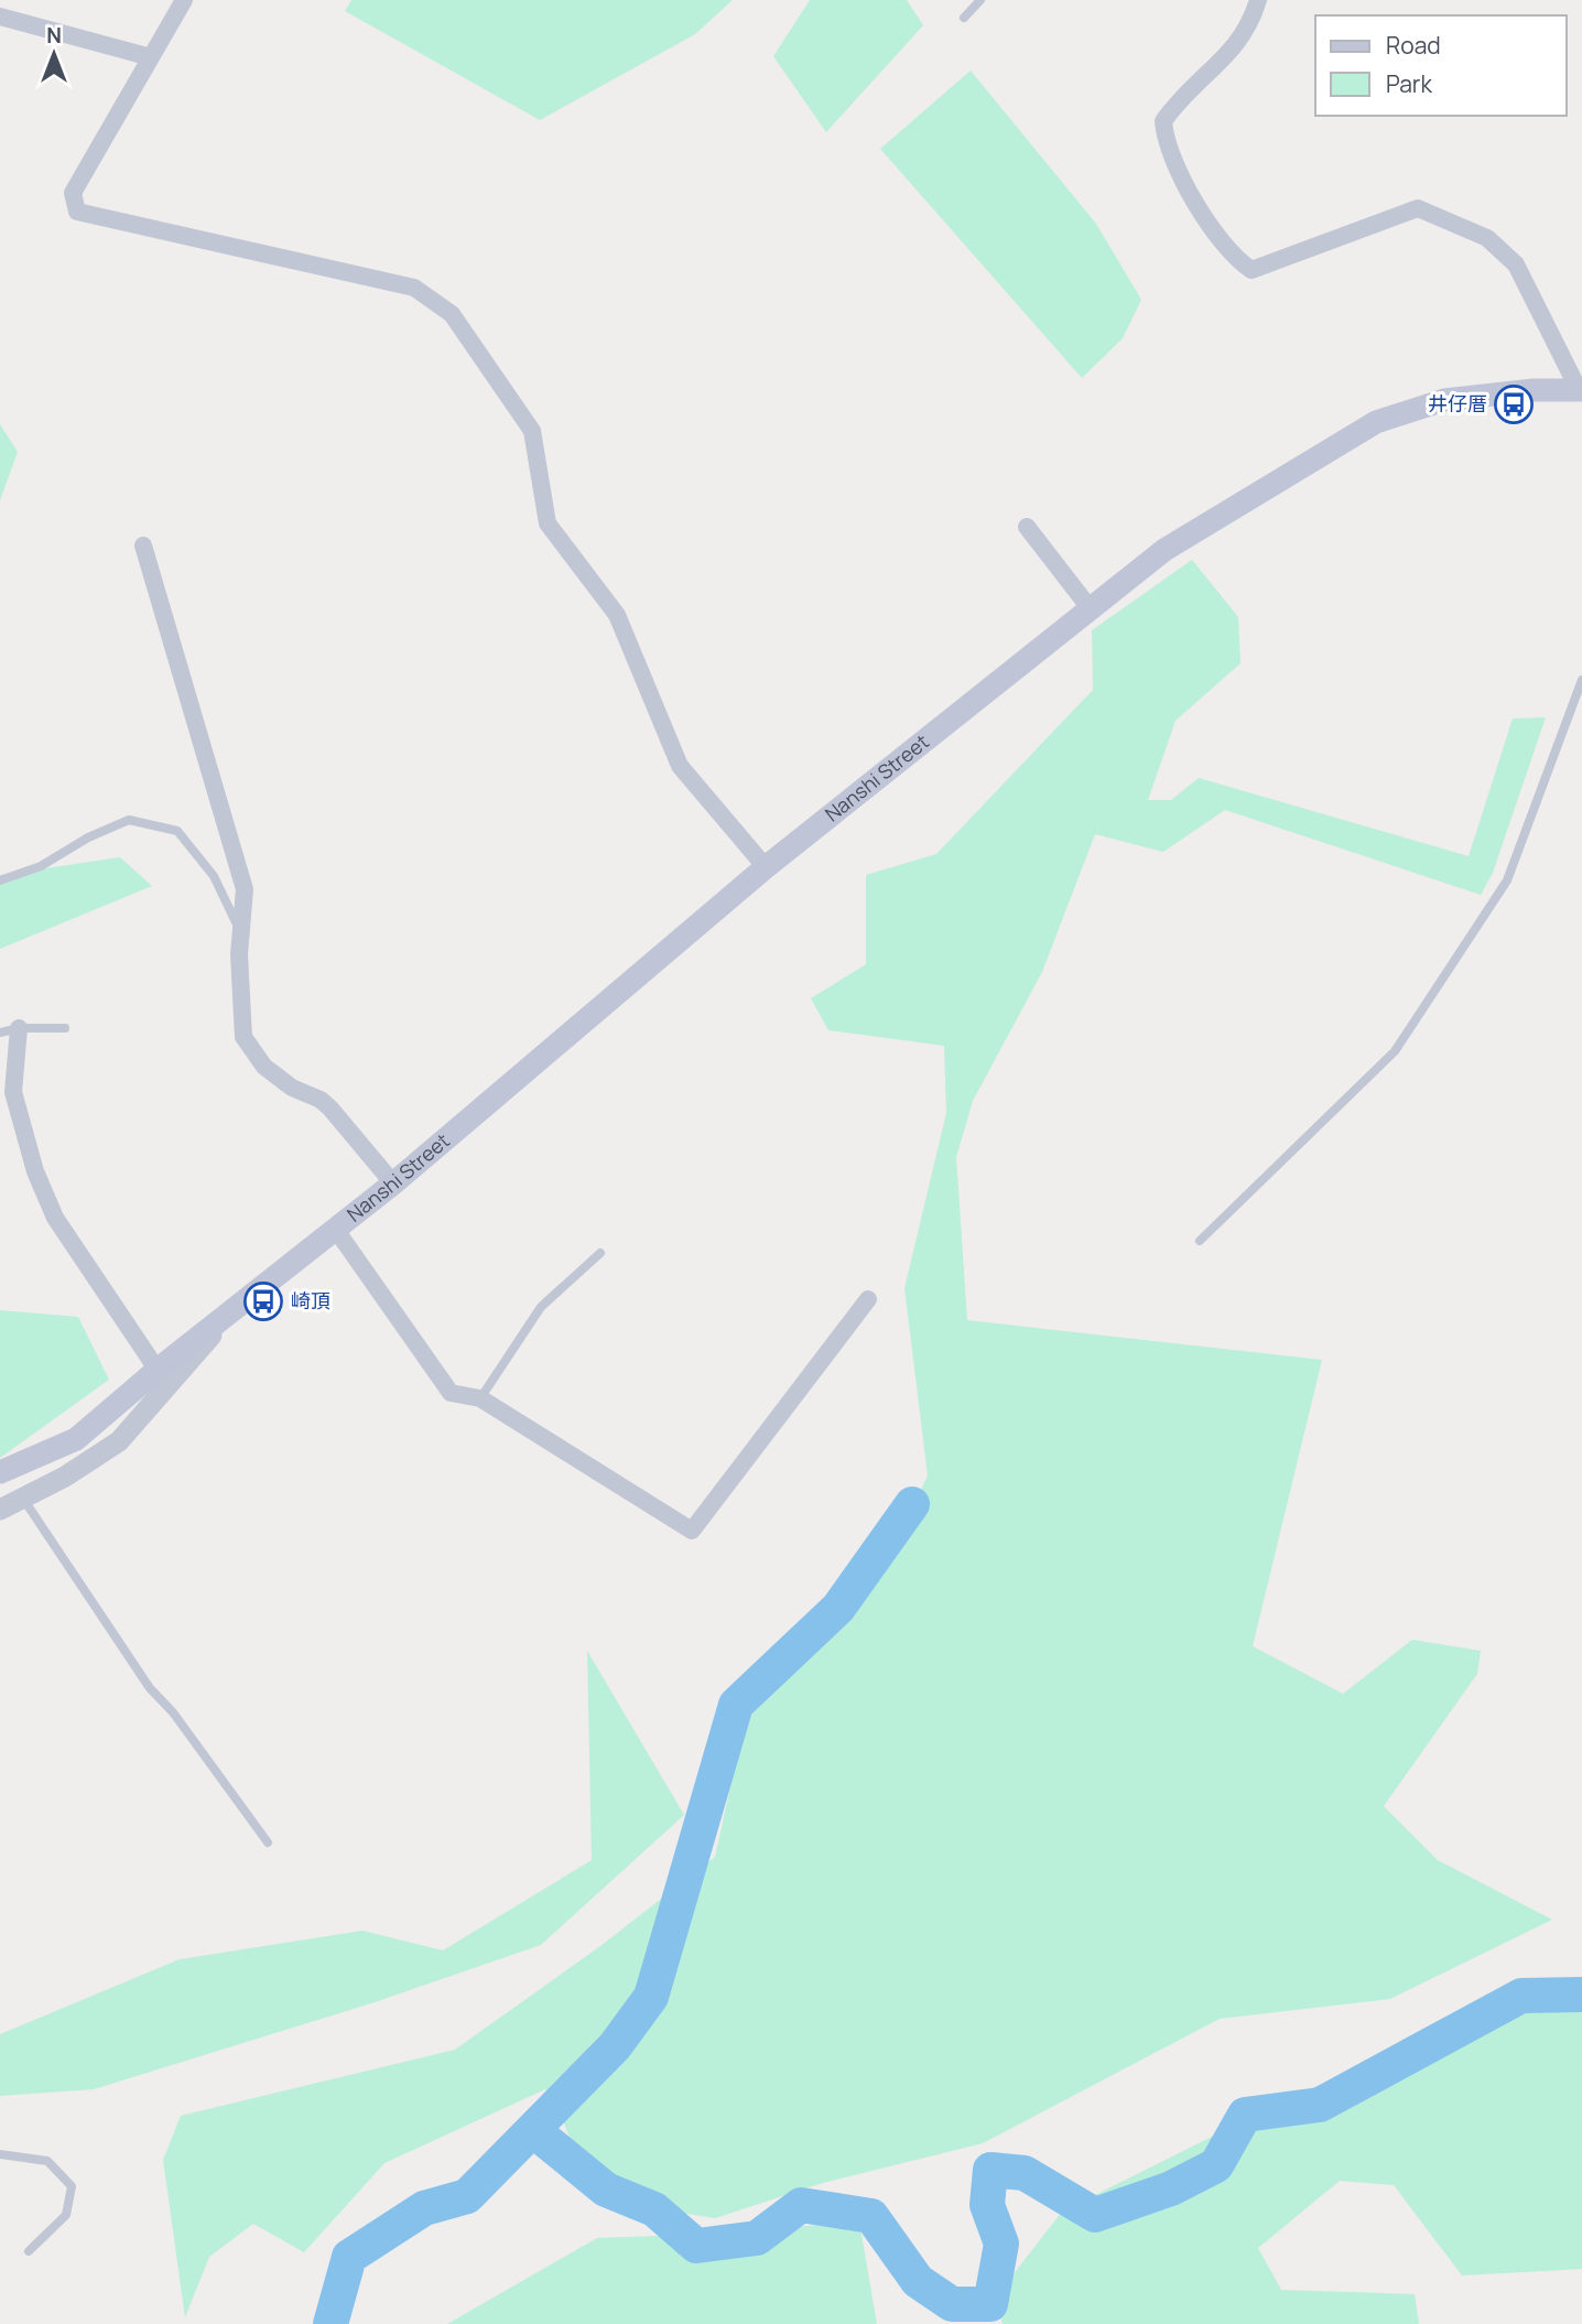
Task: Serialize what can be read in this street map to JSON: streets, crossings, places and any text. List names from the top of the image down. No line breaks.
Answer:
{"streets":{"main road":["Nanshi Street"]},"places":{"bus stop":["井仔厝","崎頂"]},"legend":["Road","Park"],"north":"top"}
